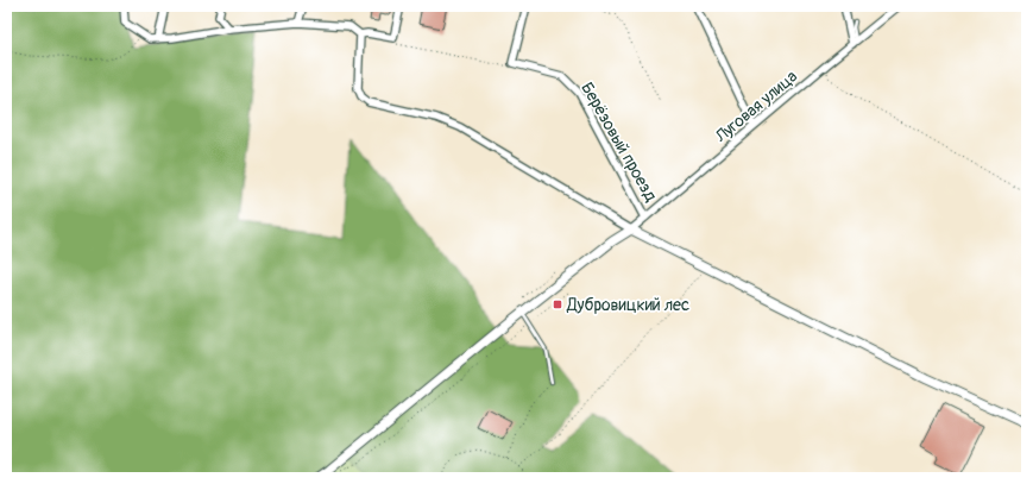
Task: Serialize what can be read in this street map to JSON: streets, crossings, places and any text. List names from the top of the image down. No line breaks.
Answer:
{"streets":{"street":["Луговая улица","Берёзовый проезд"]},"crossings":[["Луговая улица","Берёзовый проезд"]],"places":{"transit":["Дубровицкий лес"]}}
